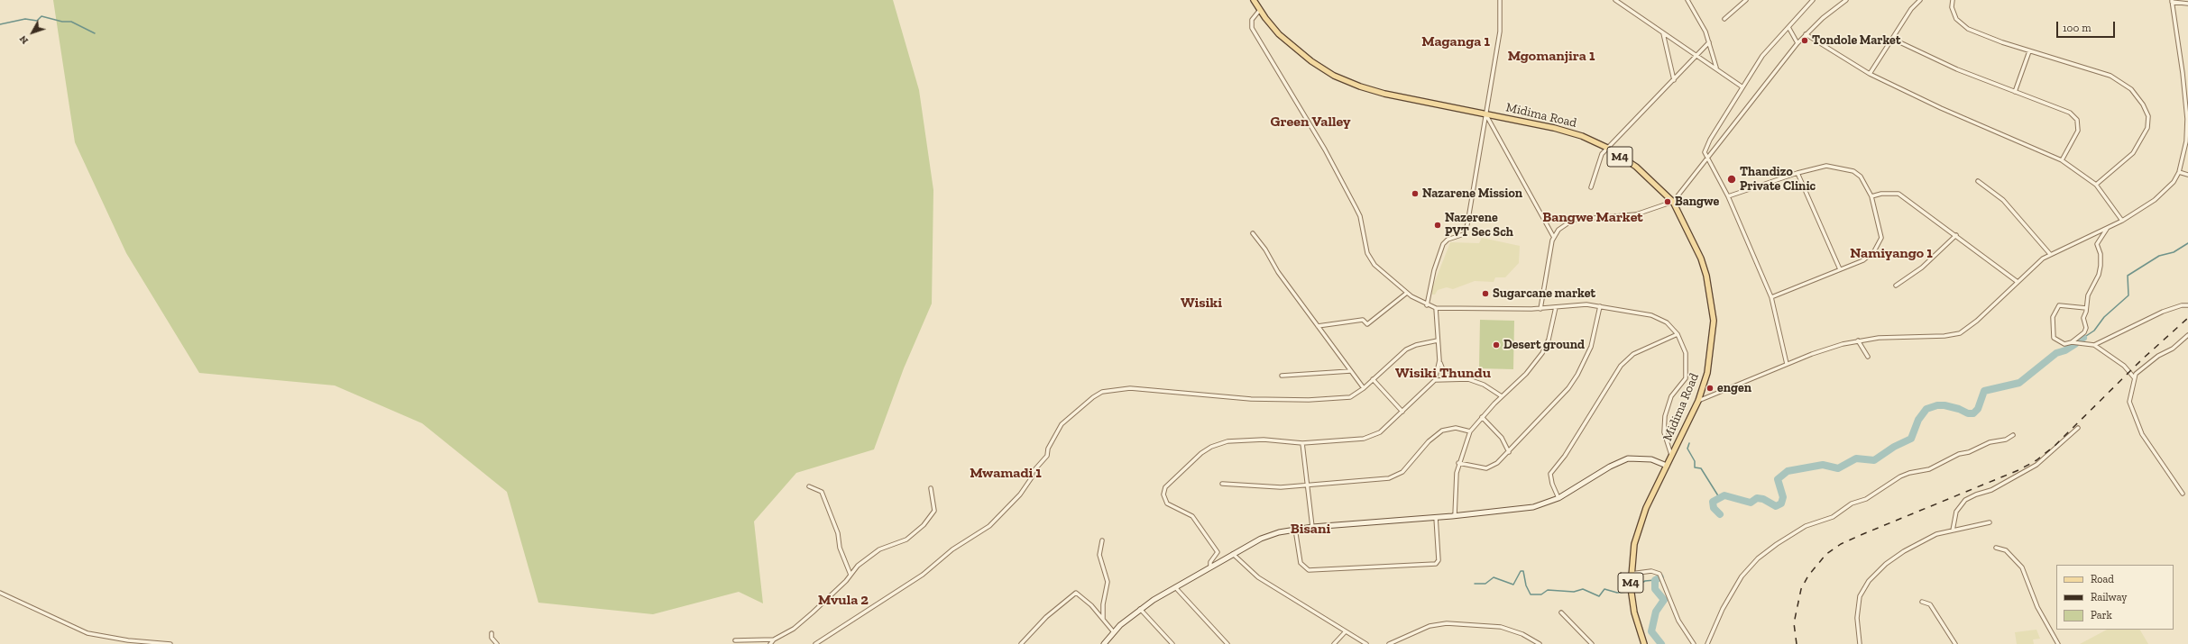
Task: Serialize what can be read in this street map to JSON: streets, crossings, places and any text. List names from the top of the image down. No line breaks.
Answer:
{"streets":{"main road":["Midima Road","M4"]},"districts":["Maganga 1","Mgomanjira 1","Green Valley","Bangwe Market","Namiyango 1","Wisiki","Wisiki Thundu","Mwamadi 1","Bisani","Mvula 2"],"places":["Tondole Market","Thandizo Private Clinic","Nazarene Mission","Bangwe","Nazerene PVT Sec Sch","Sugarcane market","Desert ground","engen"],"legend":["Road","Railway","Park"],"scale_bar":"100 m","north":"bottom left"}
